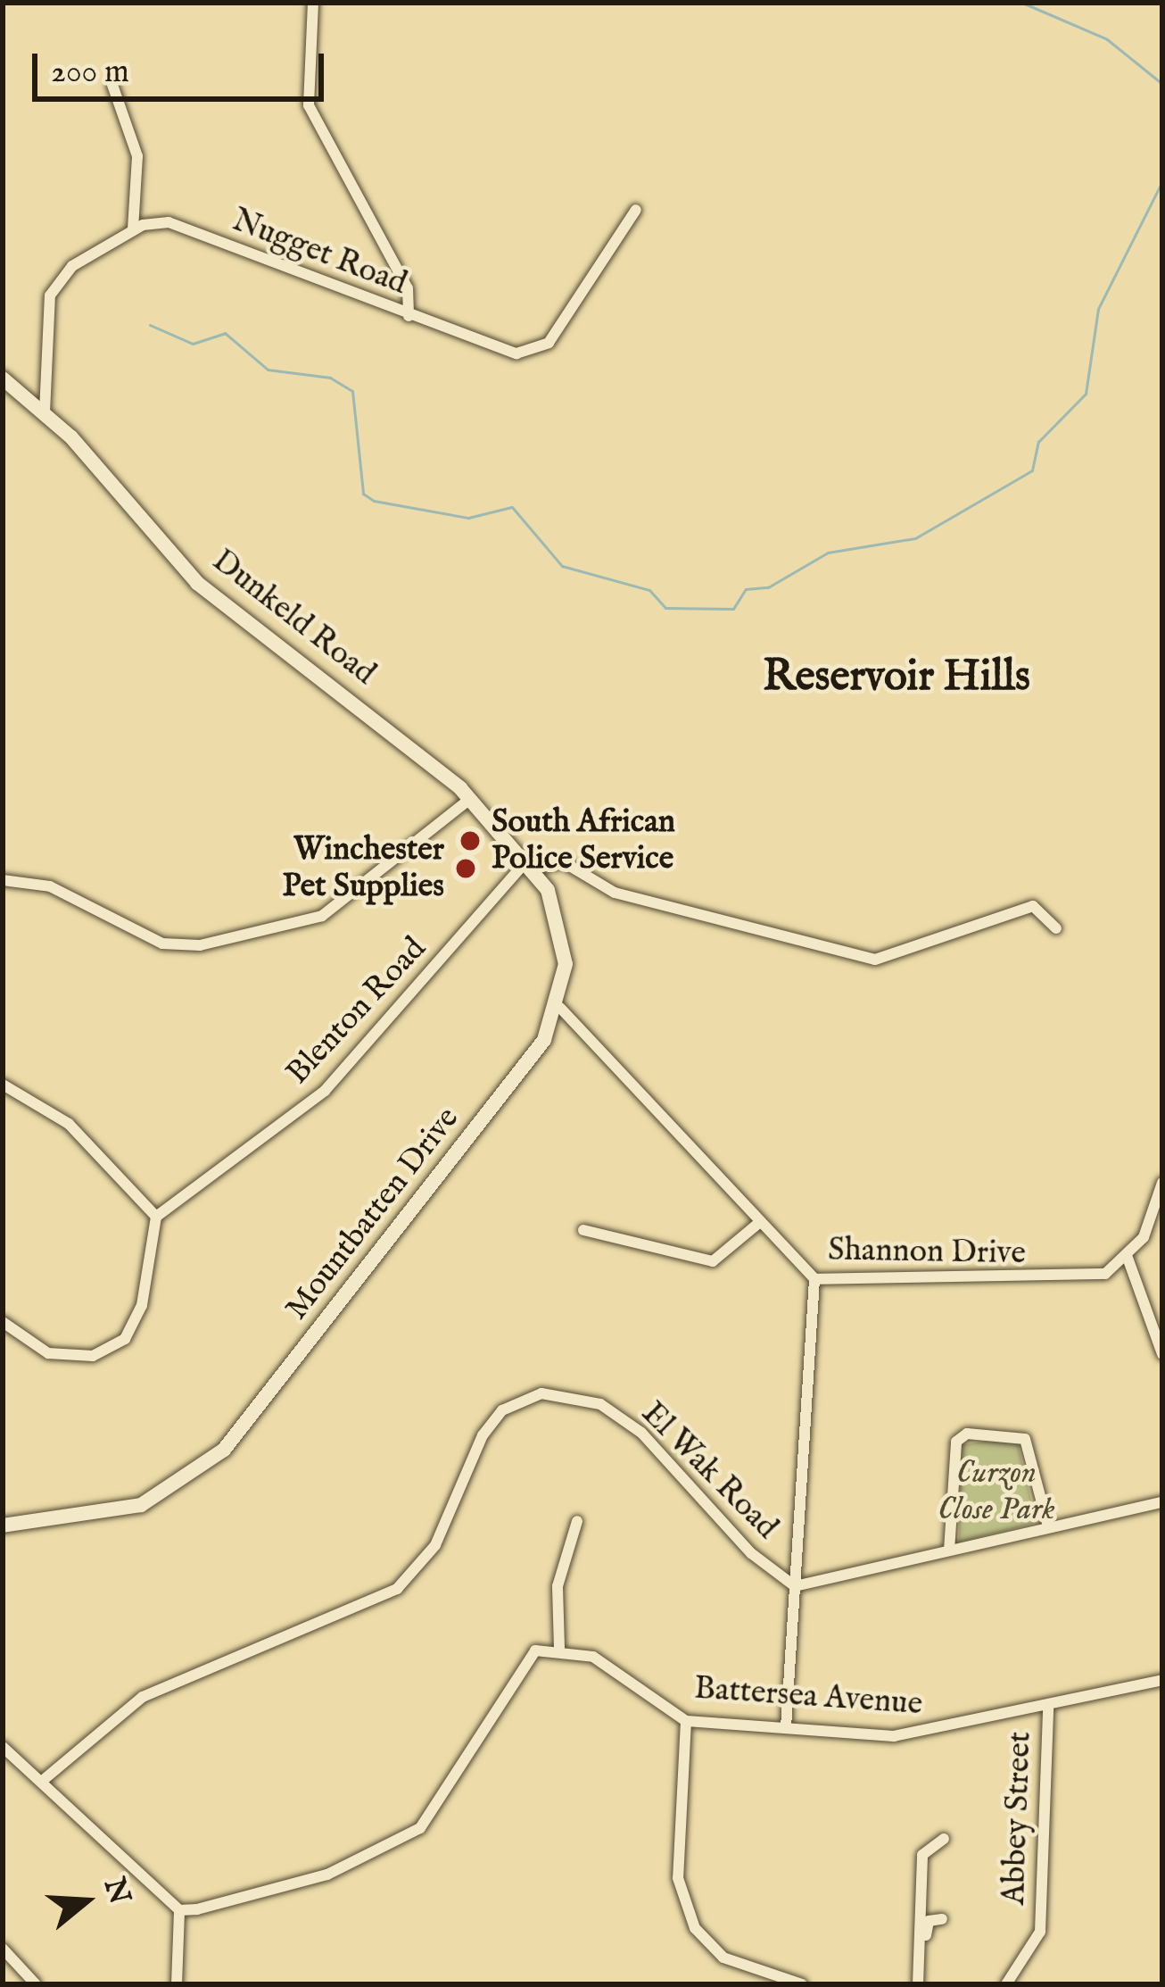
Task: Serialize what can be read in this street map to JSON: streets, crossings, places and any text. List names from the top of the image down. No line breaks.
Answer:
{"streets":{"main road":["Dunkeld Road","Mountbatten Drive"],"street":["Nugget Road","Blenton Road","Shannon Drive","El Wak Road","Battersea Avenue","Abbey Street"]},"crossings":[["Mountbatten Drive","Shannon Drive"],["Battersea Avenue","Abbey Street"]],"districts":["Reservoir Hills"],"parks":["Curzon Close Park"],"places":["South African Police Service","Winchester Pet Supplies"],"scale_bar":"200 m","north":"right"}
